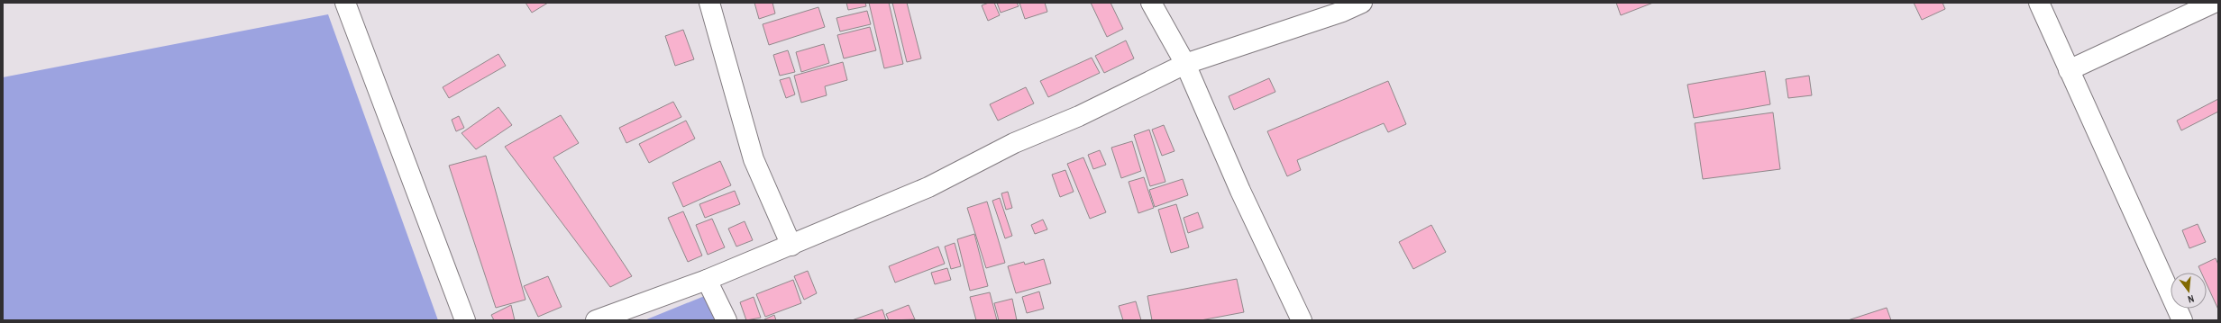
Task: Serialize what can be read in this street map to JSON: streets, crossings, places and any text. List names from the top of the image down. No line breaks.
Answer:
{"north":"bottom"}
